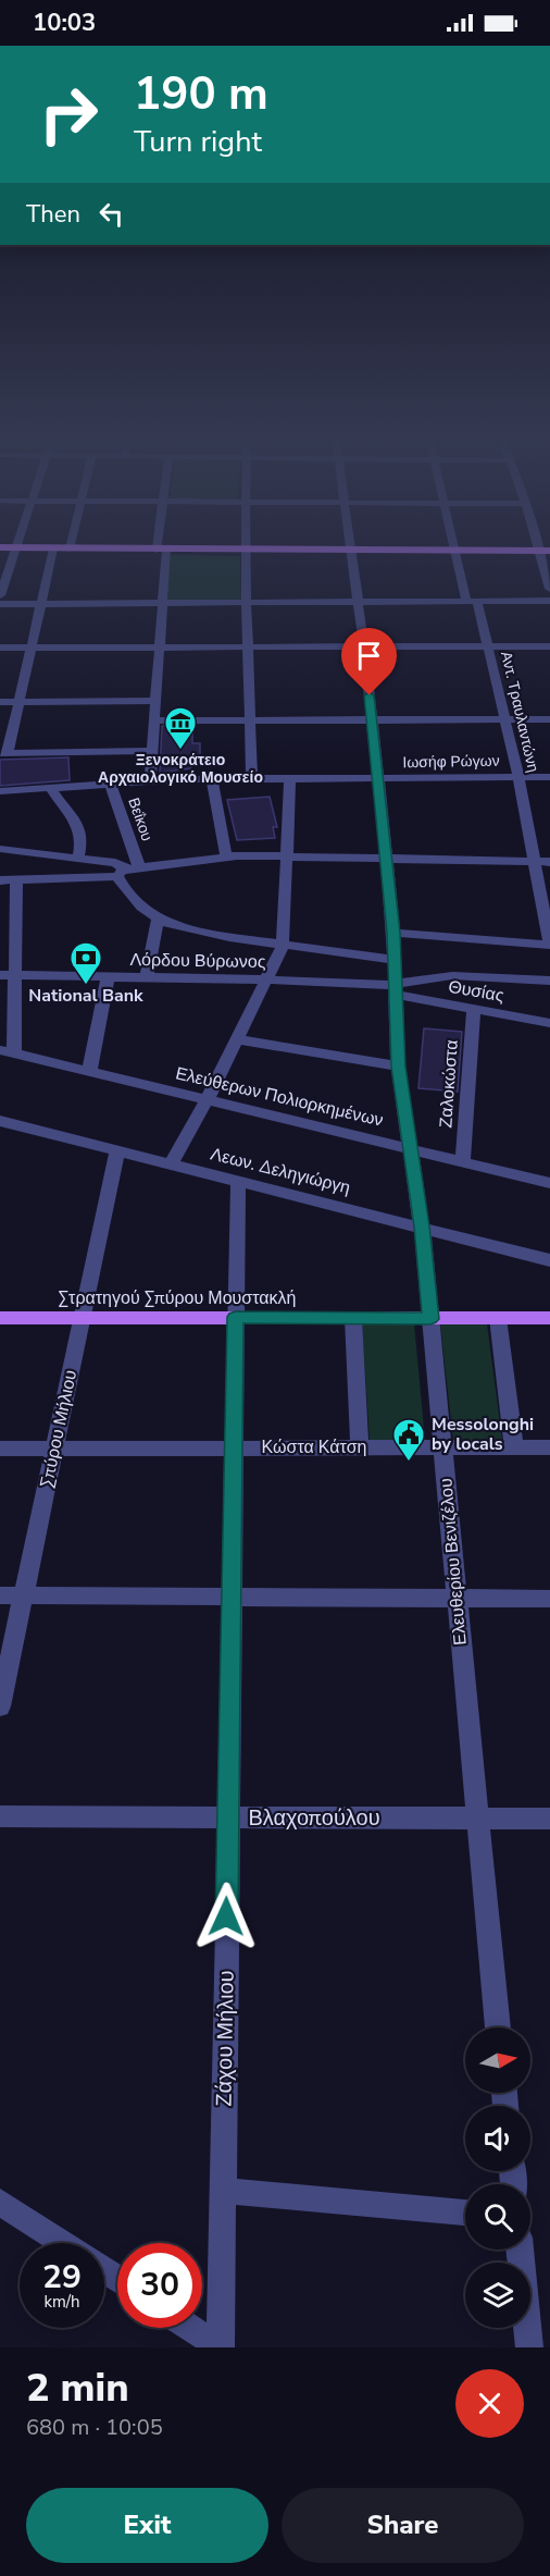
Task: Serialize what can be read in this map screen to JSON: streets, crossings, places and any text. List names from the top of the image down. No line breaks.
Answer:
{"streets":{"main road":["Στρατηγού Σπύρου Μουστακλή"],"street":["Αντ. Τραυλαντώνη","Ιωσήφ Ρώγων","Βεΐκου","Λόρδου Βύρωνος","Θυσίας","Ζαλοκώστα","Ελεύθερων Πολιορκημένων","Λεων. Δεληγιώργη","Σπύρου Μήλιου","Κώστα Κάτση","Ελευθερίου Βενιζέλου","Βλαχοπούλου","Ζάχου Μήλιου"]},"crossings":[["Αντ. Τραυλαντώνη","Ιωσήφ Ρώγων"],["Ιωσήφ Ρώγων","Βεΐκου"],["Ιωσήφ Ρώγων","Ελευθερίου Βενιζέλου"],["Λόρδου Βύρωνος","Θυσίας"],["Λόρδου Βύρωνος","Ελευθερίου Βενιζέλου"],["Θυσίας","Ζαλοκώστα"],["Θυσίας","Ελευθερίου Βενιζέλου"],["Ζαλοκώστα","Ελεύθερων Πολιορκημένων"],["Ελεύθερων Πολιορκημένων","Ελευθερίου Βενιζέλου"],["Λεων. Δεληγιώργη","Σπύρου Μήλιου"],["Λεων. Δεληγιώργη","Ελευθερίου Βενιζέλου"],["Λεων. Δεληγιώργη","Ζάχου Μήλιου"],["Στρατηγού Σπύρου Μουστακλή","Σπύρου Μήλιου"],["Στρατηγού Σπύρου Μουστακλή","Ελευθερίου Βενιζέλου"],["Στρατηγού Σπύρου Μουστακλή","Ζάχου Μήλιου"],["Σπύρου Μήλιου","Κώστα Κάτση"],["Κώστα Κάτση","Ελευθερίου Βενιζέλου"],["Κώστα Κάτση","Ζάχου Μήλιου"],["Ελευθερίου Βενιζέλου","Βλαχοπούλου"],["Βλαχοπούλου","Ζάχου Μήλιου"]],"places":{"museum":["Ξενοκράτειο Αρχαιολογικό Μουσείο"],"bank":["National Bank"],"public building":["Messolonghi by locals"]},"north":"right","page":{"status":"10:03","turn":["190 m","Turn right"],"then":"Then","speed":"29 km/h","limit":"30","heading":["2 min","680 m · 10:05"],"buttons":["Exit","Share"]}}
